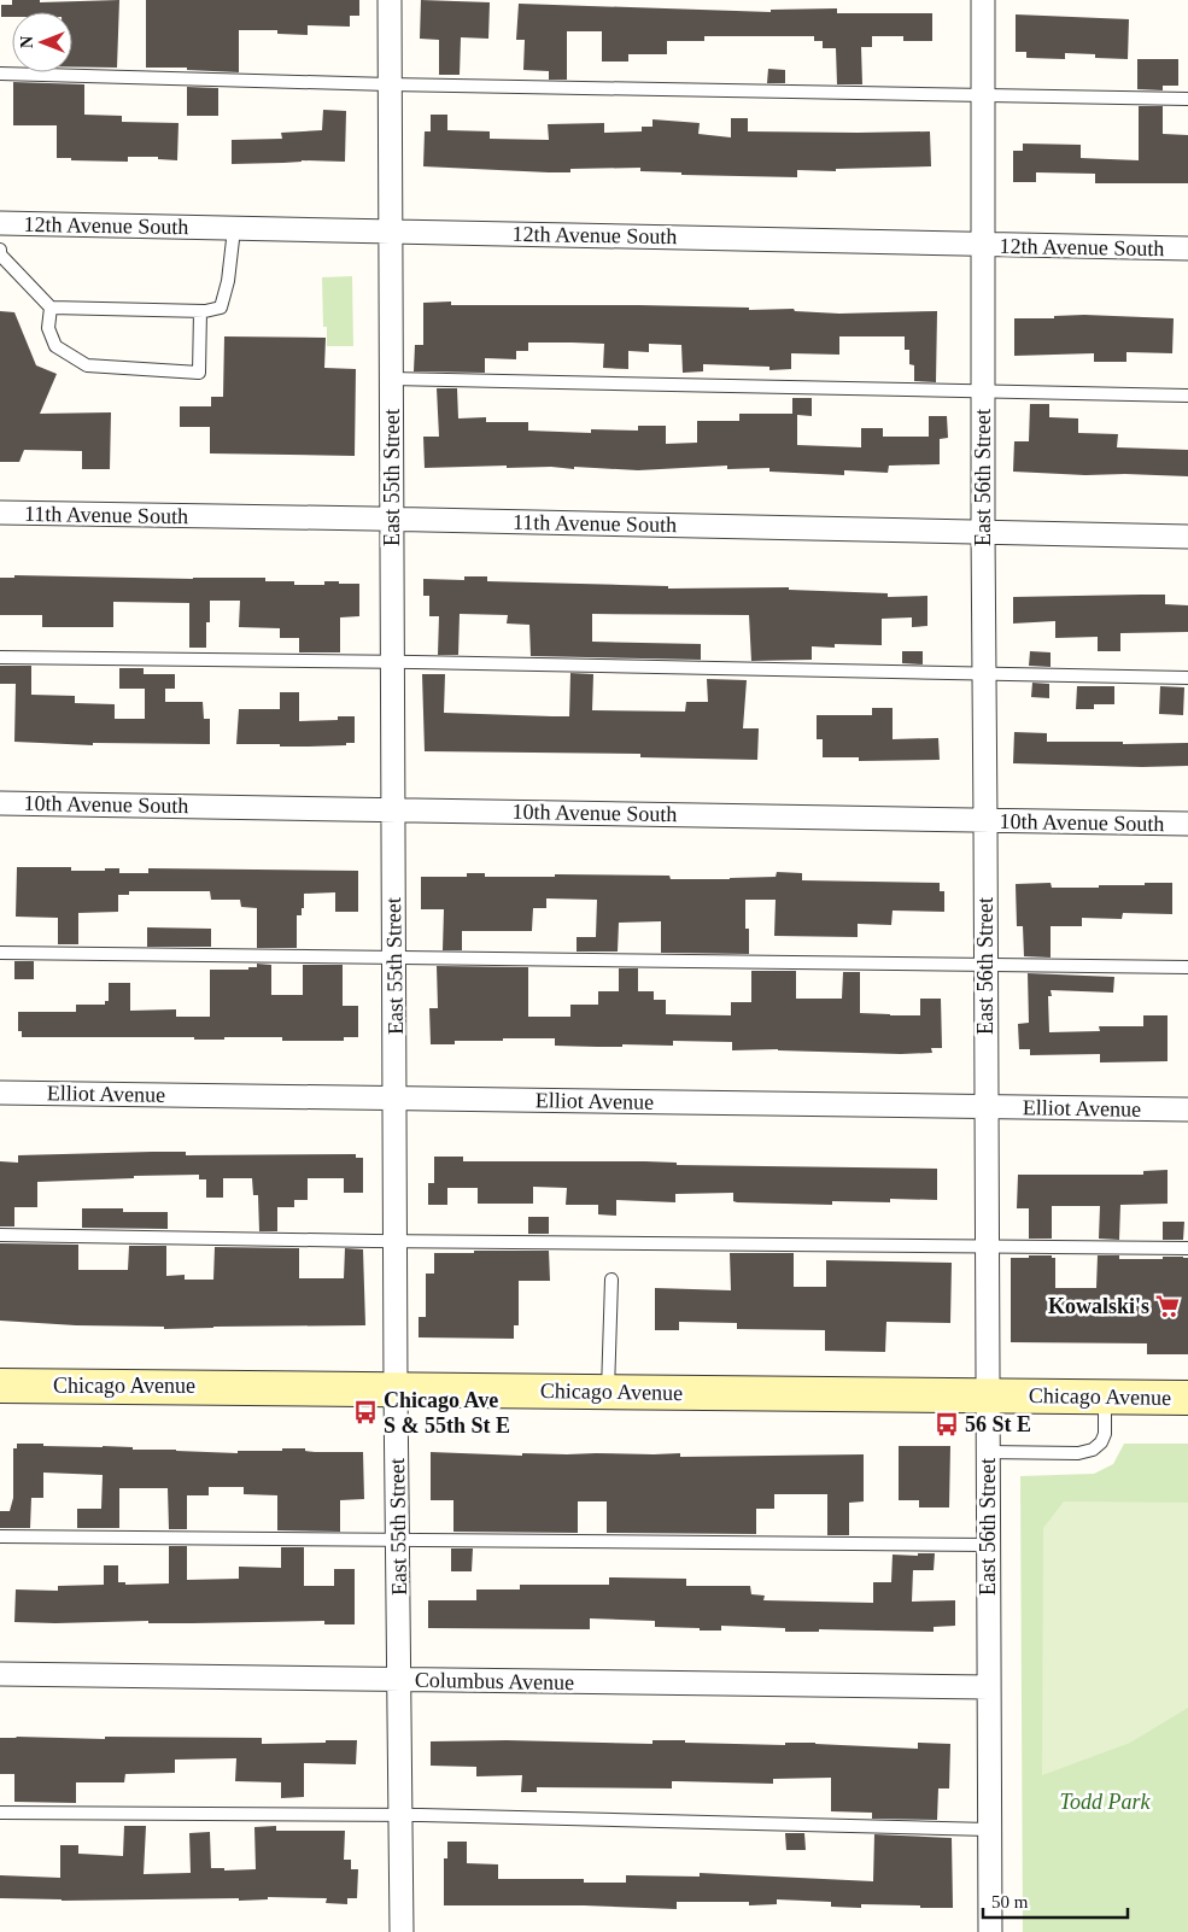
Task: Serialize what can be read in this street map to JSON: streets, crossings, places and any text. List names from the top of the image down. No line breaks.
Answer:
{"streets":{"street":["12th Avenue South","East 55th Street","East 56th Street","11th Avenue South","10th Avenue South","Elliot Avenue","Chicago Avenue","Columbus Avenue"]},"crossings":[["12th Avenue South","East 55th Street"],["12th Avenue South","East 56th Street"],["East 55th Street","11th Avenue South"],["East 55th Street","10th Avenue South"],["East 55th Street","Elliot Avenue"],["East 55th Street","Chicago Avenue"],["East 55th Street","Columbus Avenue"],["East 56th Street","11th Avenue South"],["East 56th Street","10th Avenue South"],["East 56th Street","Elliot Avenue"],["East 56th Street","Chicago Avenue"],["East 56th Street","Columbus Avenue"]],"parks":["Todd Park"],"places":{"supermarket":["Kowalski's"],"bus stop":["Chicago Ave S & 55th St E","56 St E"]},"scale_bar":"50 m","north":"left"}
